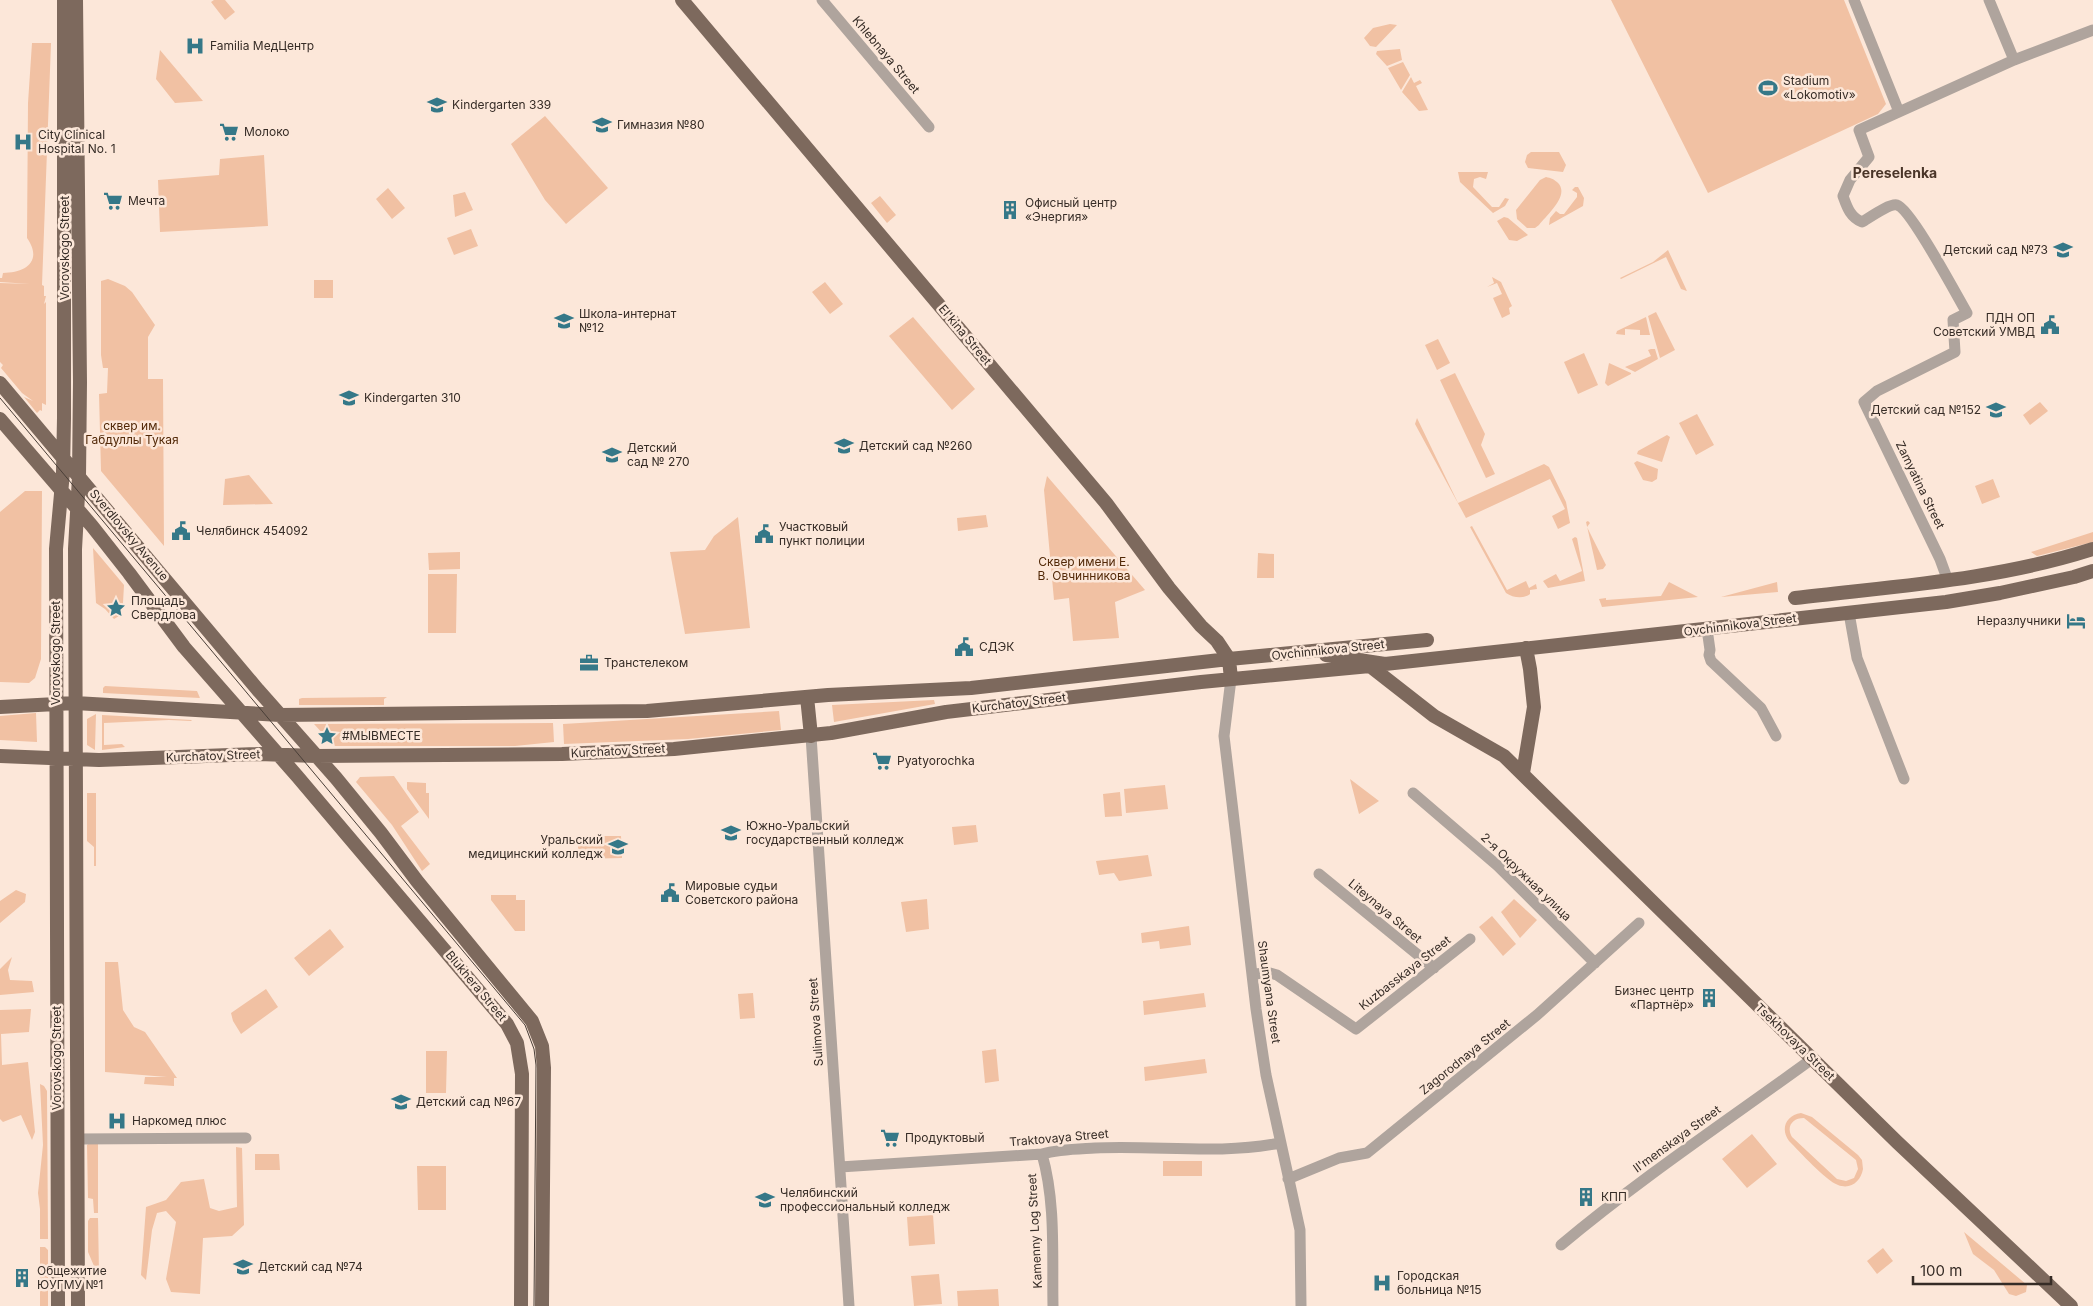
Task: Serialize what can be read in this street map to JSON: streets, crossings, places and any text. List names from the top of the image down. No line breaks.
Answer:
{"streets":{"main road":["Vorovskogo Street","El'kina Street","Sverdlovsky Avenue","Ovchinnikova Street","Kurchatov Street","Blukhera Street","Tsekhovaya Street"],"street":["Khlebnaya Street","Zamyatina Street","2-я Окружная улица","Liteynaya Street","Kuzbasskaya Street","Shaumyana Street","Sulimova Street","Zagorodnaya Street","Traktovaya Street","Il'menskaya Street","Kamenny Log Street"]},"crossings":[["Vorovskogo Street","Sverdlovsky Avenue"],["Vorovskogo Street","Kurchatov Street"],["El'kina Street","Ovchinnikova Street"],["El'kina Street","Kurchatov Street"],["El'kina Street","Shaumyana Street"],["Zamyatina Street","Ovchinnikova Street"],["Sverdlovsky Avenue","Kurchatov Street"],["Sverdlovsky Avenue","Blukhera Street"],["Ovchinnikova Street","Kurchatov Street"],["Ovchinnikova Street","Shaumyana Street"],["Ovchinnikova Street","Tsekhovaya Street"],["Kurchatov Street","Blukhera Street"],["Kurchatov Street","Shaumyana Street"],["Kurchatov Street","Sulimova Street"],["2-я Окружная улица","Zagorodnaya Street"],["Liteynaya Street","Kuzbasskaya Street"],["Kuzbasskaya Street","Shaumyana Street"],["Shaumyana Street","Zagorodnaya Street"],["Shaumyana Street","Traktovaya Street"],["Sulimova Street","Traktovaya Street"],["Tsekhovaya Street","Il'menskaya Street"],["Traktovaya Street","Kamenny Log Street"]],"districts":["Pereselenka"],"parks":["сквер им. Габдуллы Тукая","Сквер имени Е. В. Овчинникова"],"places":{"hospital":["Familia МедЦентр","City Clinical Hospital No. 1","Наркомед плюс","Городская больница №15"],"sports":["Stadium «Lokomotiv»"],"school or university":["Kindergarten 339","Гимназия №80","Детский сад №73","Школа-интернат №12","Kindergarten 310","Детский сад №152","Детский сад №260","Детский сад № 270","Южно-Уральский государственный колледж","Уральский медицинский колледж","Детский сад №67","Челябинский профессиональный колледж","Детский сад №74"],"supermarket":["Молоко","Мечта","Pyatyorochka","Продуктовый"],"building":["Офисный центр «Энергия»","Бизнес центр «Партнёр»","КПП","Общежитие ЮУГМУ №1"],"public building":["ПДН ОП Советский УМВД","Челябинск 454092","Участковый пункт полиции","СДЭК","Мировые судьи Советского района"],"place":["Площадь Свердлова","#МЫВМЕСТЕ"],"hotel":["Неразлучники"],"office":["Транстелеком"]},"scale_bar":"100 m"}
